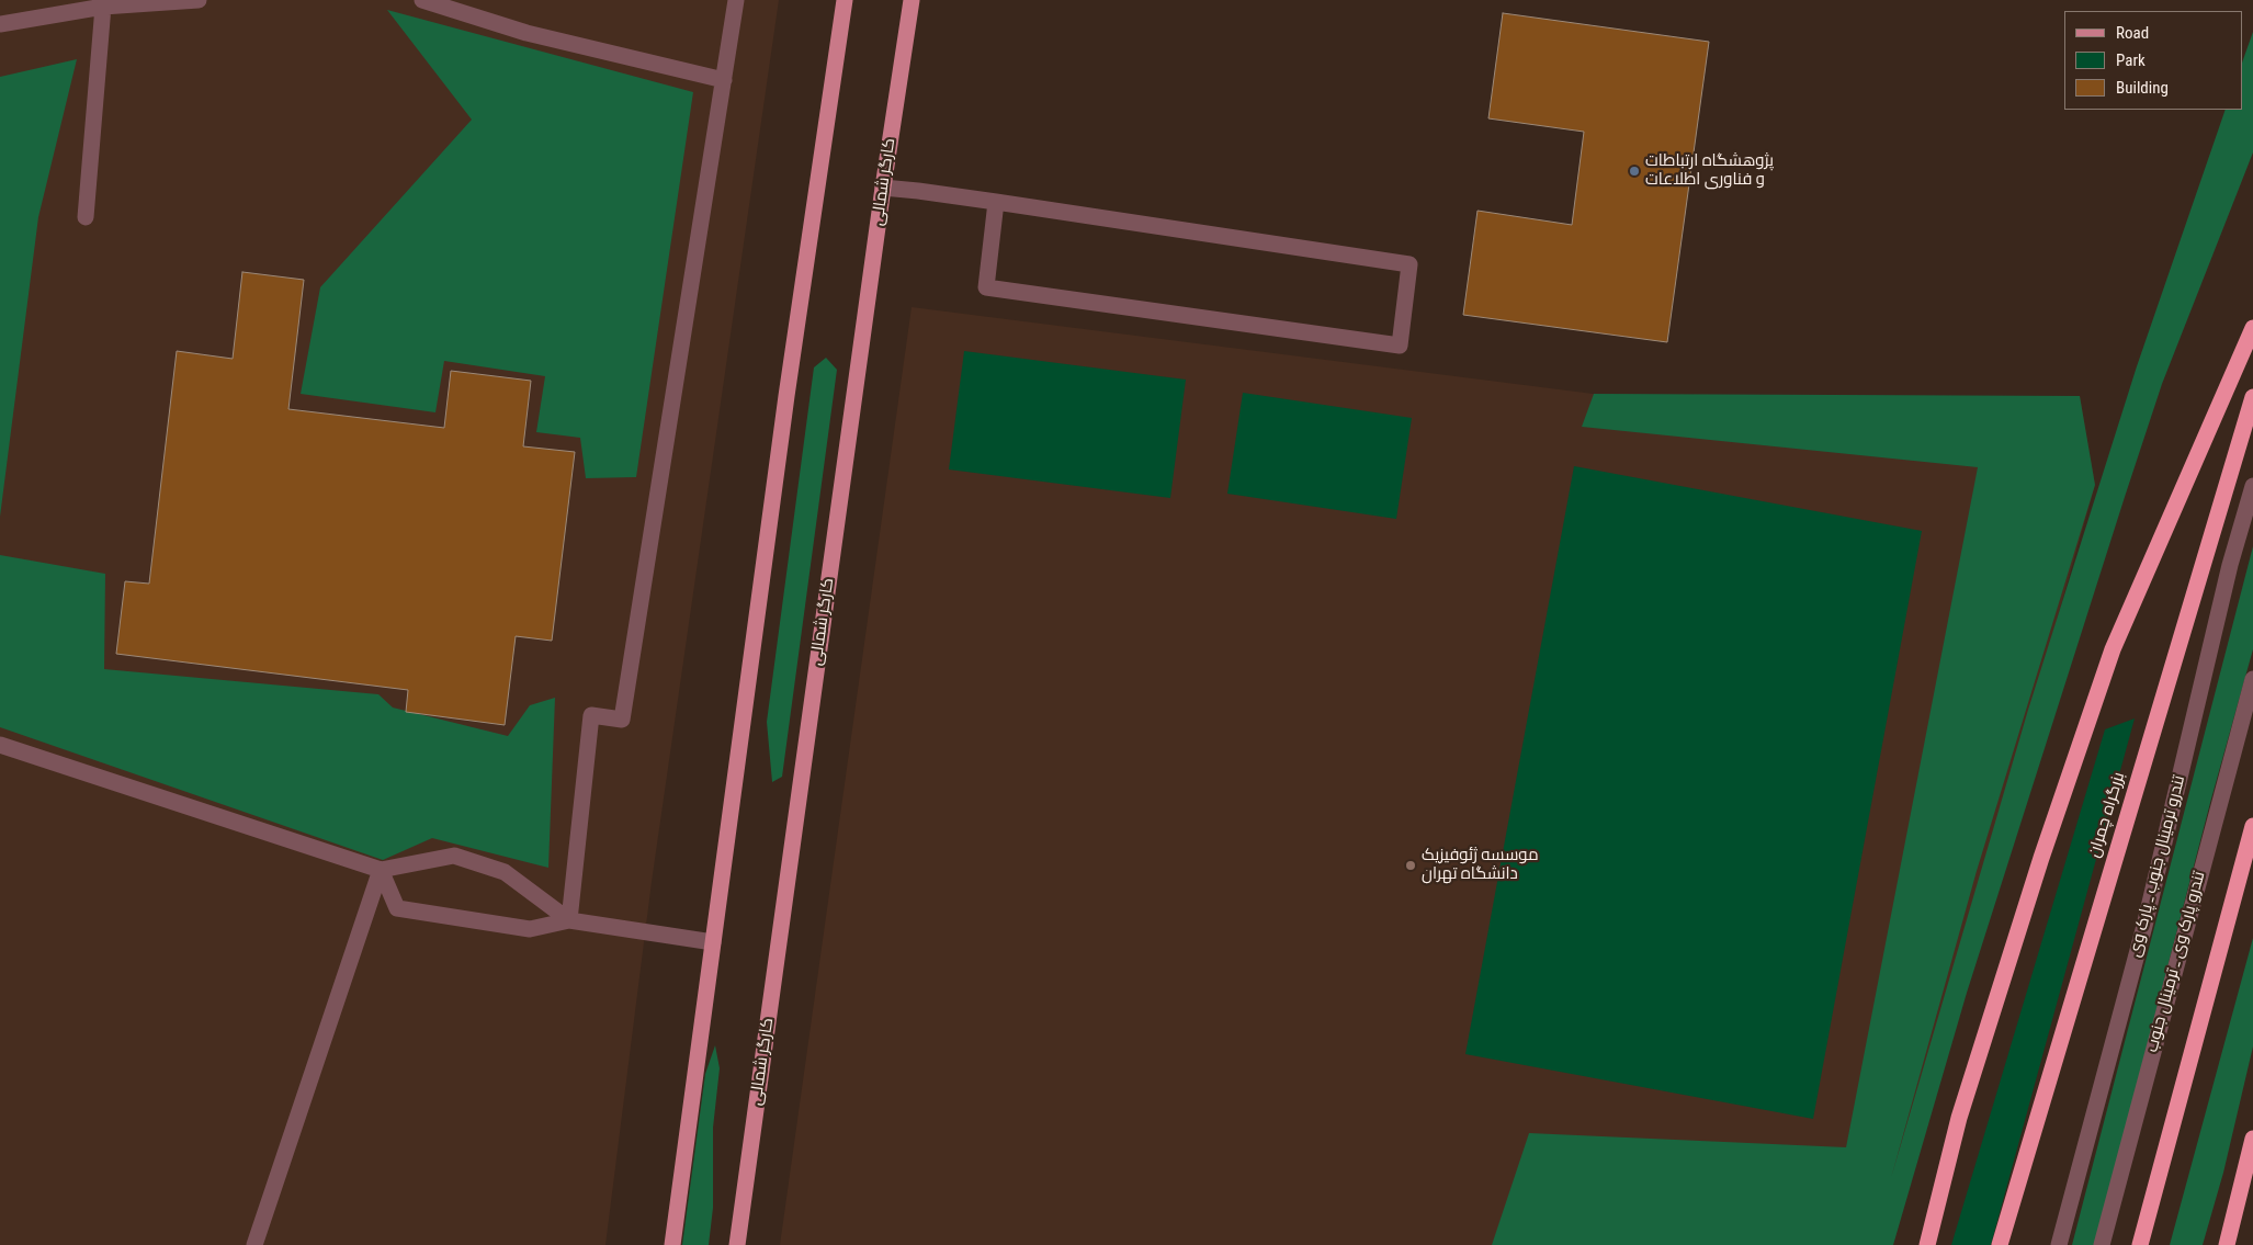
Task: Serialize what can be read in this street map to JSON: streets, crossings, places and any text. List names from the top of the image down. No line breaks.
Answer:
{"streets":{"highway":["بزرگراه چمران"],"main road":["کارگر شمالی"],"lane":["تندرو ترمینال جنوب ـ پارک وی","تندرو پارک وی ـ ترمینال جنوب"]},"places":["پژوهشگاه ارتباطات و فناوری اطلاعات","موسسه ژئوفیزیک دانشگاه تهران"],"legend":["Road","Park","Building"]}
